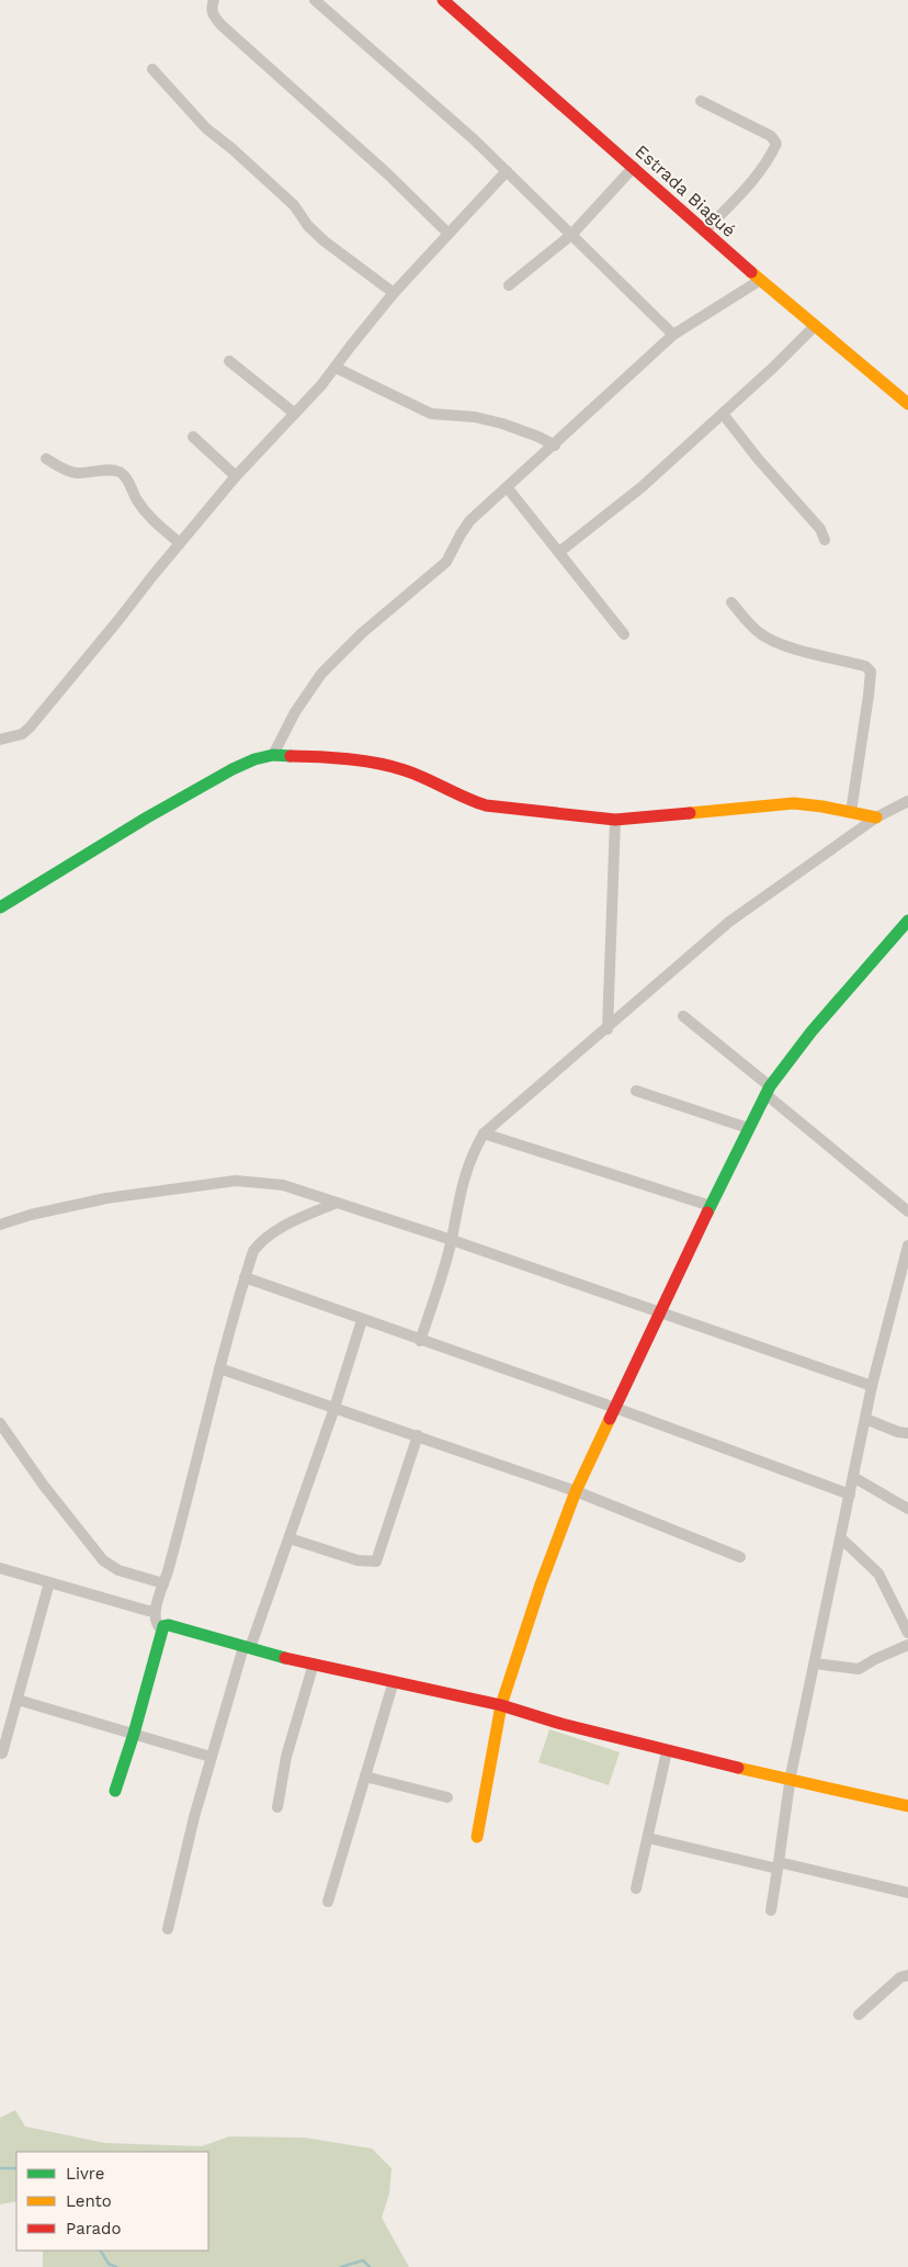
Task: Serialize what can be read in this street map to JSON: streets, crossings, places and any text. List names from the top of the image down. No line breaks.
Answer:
{"streets":{"street":["Estrada Biagué"]},"legend":["Livre","Lento","Parado"]}
